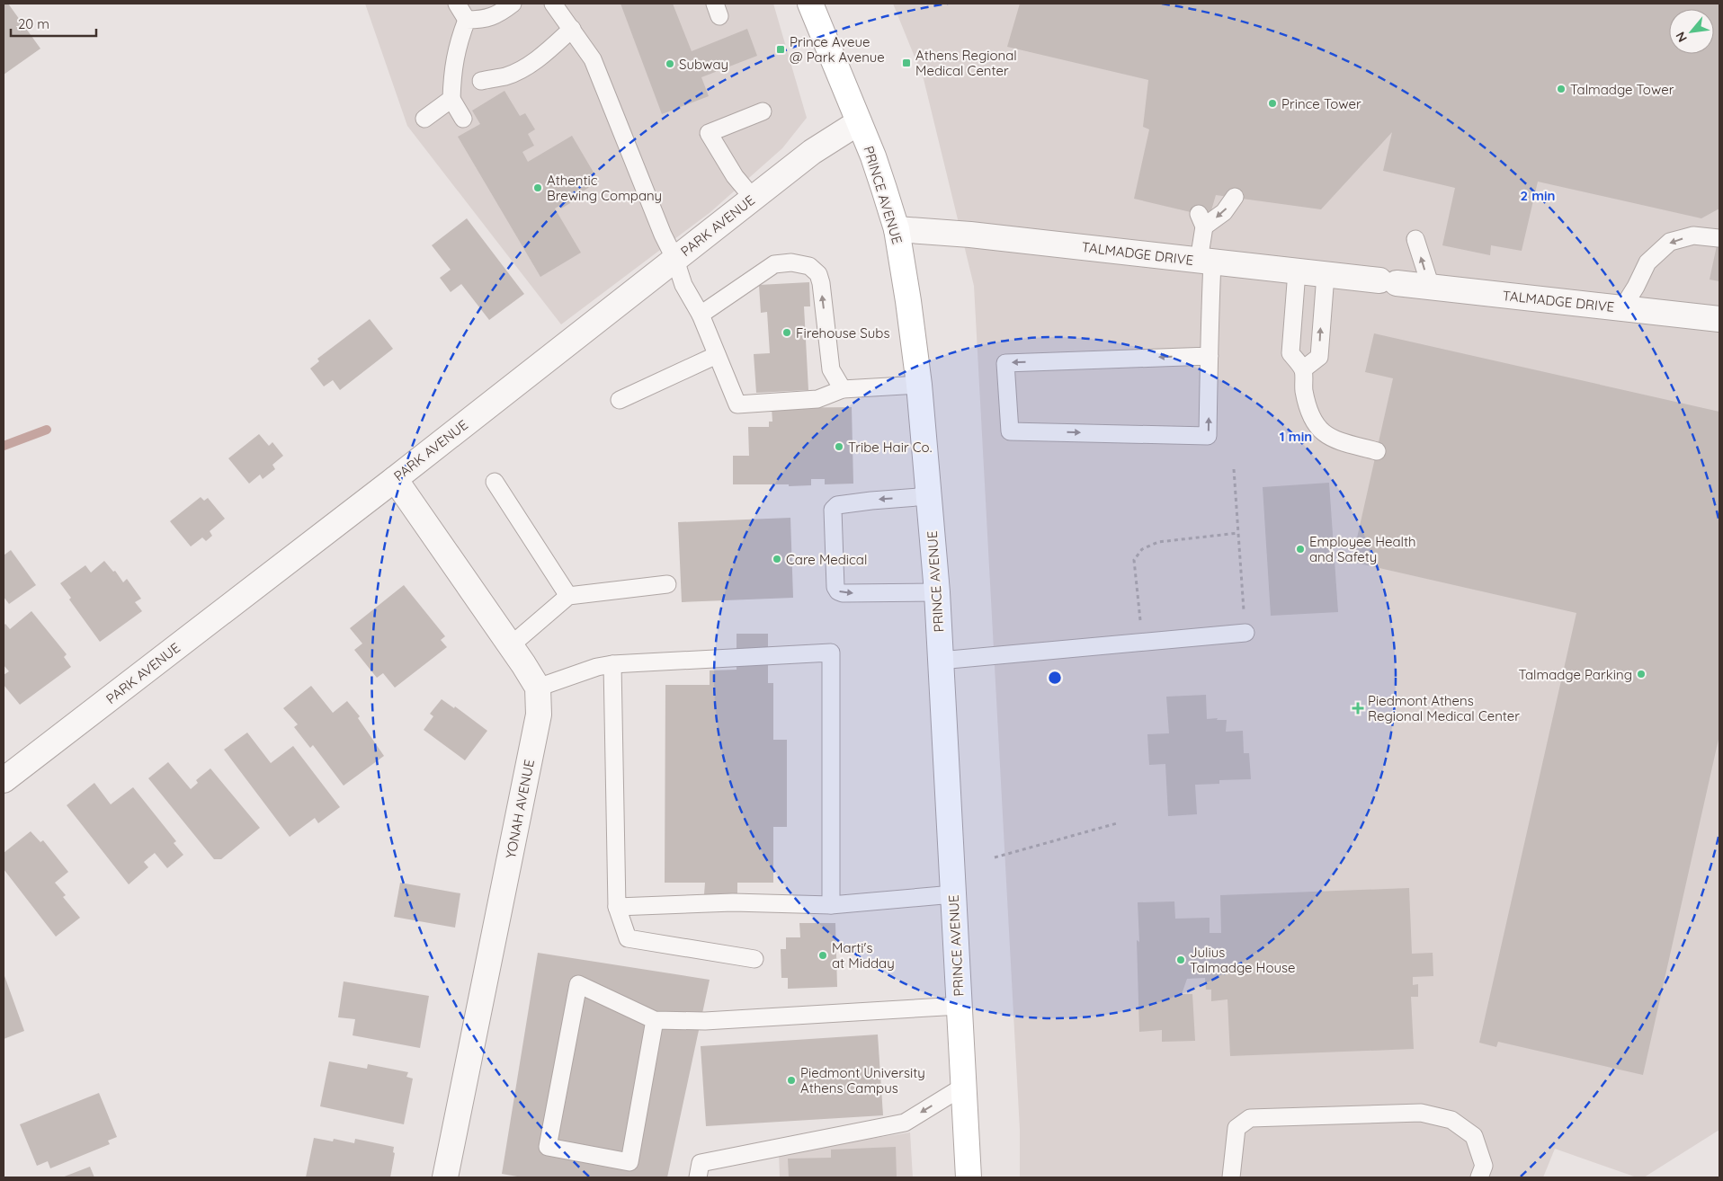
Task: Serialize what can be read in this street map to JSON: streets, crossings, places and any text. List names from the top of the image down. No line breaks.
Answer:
{"streets":{"main road":["PRINCE AVENUE"],"street":["PARK AVENUE","TALMADGE DRIVE","YONAH AVENUE"]},"crossings":[["PRINCE AVENUE","PARK AVENUE"],["PRINCE AVENUE","TALMADGE DRIVE"]],"places":{"transit":["Prince Aveue @ Park Avenue","Athens Regional Medical Center"],"other":["Subway","Talmadge Tower","Prince Tower","Athentic Brewing Company","Firehouse Subs","Tribe Hair Co.","Employee Health and Safety","Care Medical","Talmadge Parking","Marti's at Midday","Julius Talmadge House","Piedmont University Athens Campus"],"health":["Piedmont Athens Regional Medical Center"]},"scale_bar":"20 m","north":"bottom left","rings":["2 min","1 min"]}
